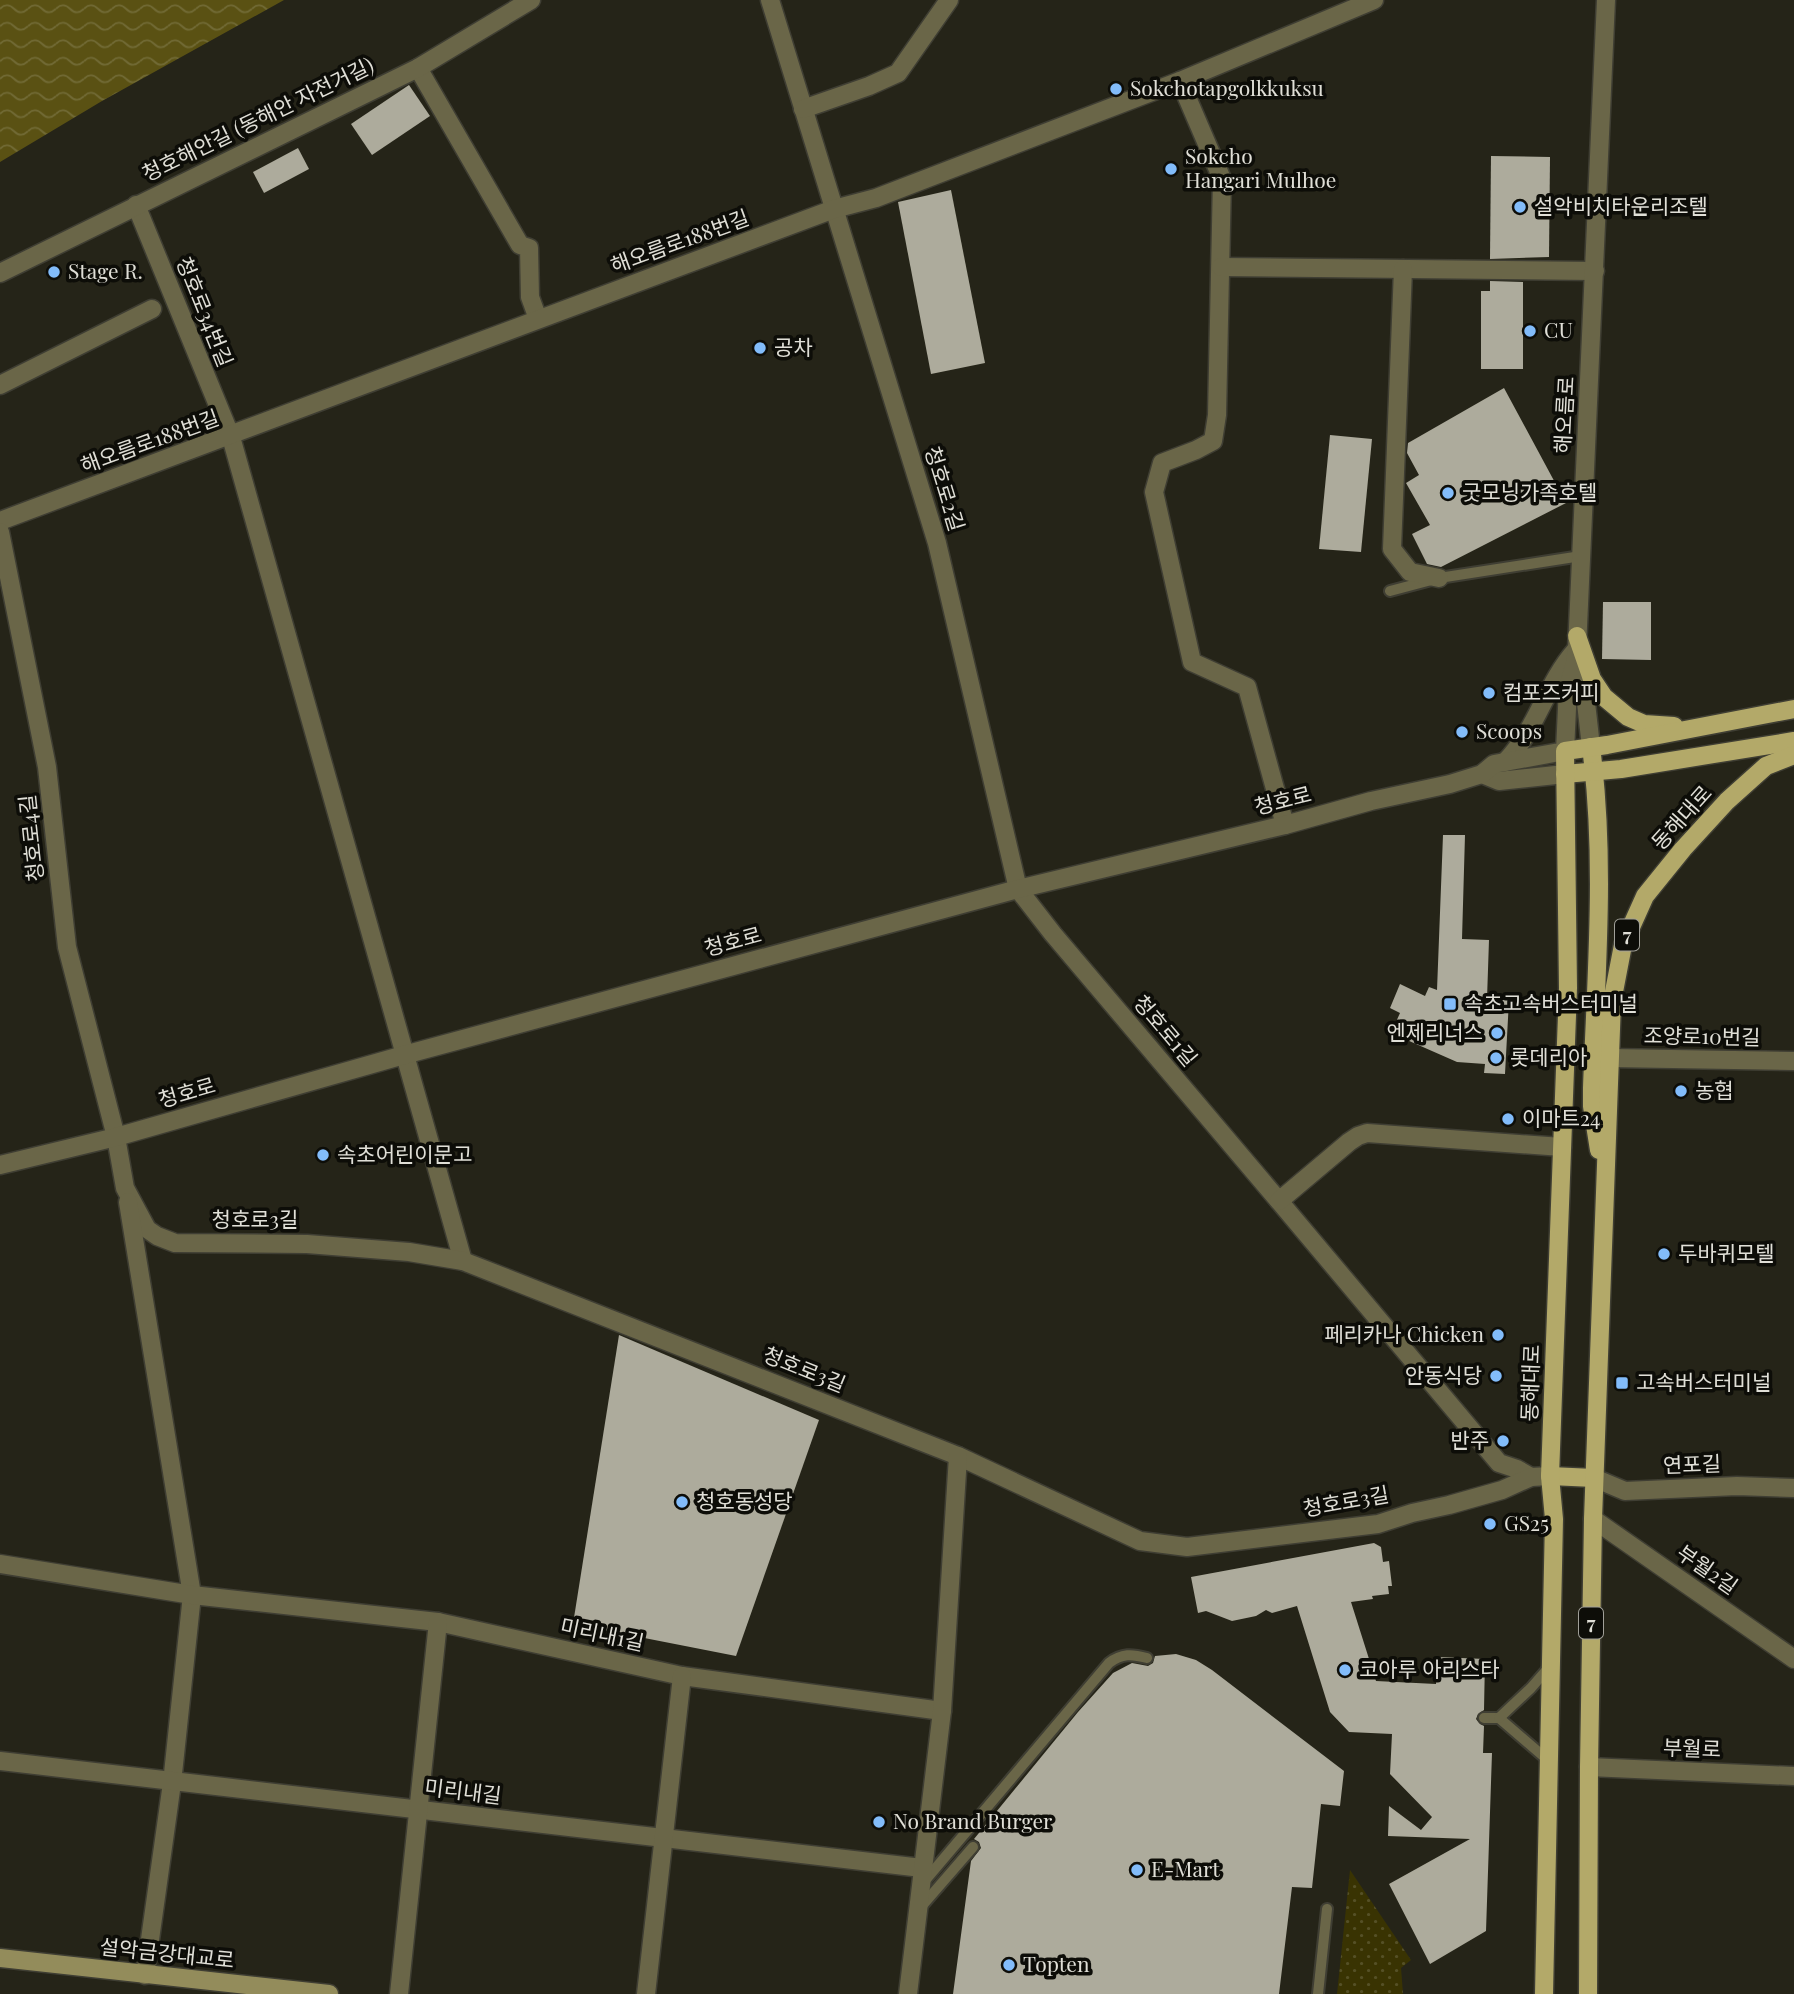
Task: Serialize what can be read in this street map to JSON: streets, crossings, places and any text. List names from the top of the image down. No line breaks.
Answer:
{"streets":{"main road":["동해대로","7"],"street":["청호해안길 (동해안 자전거길)","해오름로188번길","청호로34번길","해오름로","청호로2길","청호로","청호로4길","청호로1길","조양로10번길","청호로3길","연포길","부월2길","미리내1길","부월로","미리내길","설악금강대교로"]},"crossings":[["청호해안길 (동해안 자전거길)","청호로34번길"],["해오름로188번길","청호로34번길"],["해오름로188번길","청호로2길"],["청호로34번길","청호로"],["청호로34번길","청호로3길"],["해오름로","청호로"],["해오름로","동해대로"],["청호로2길","청호로"],["청호로2길","청호로1길"],["청호로","동해대로"],["청호로","청호로4길"],["청호로","청호로1길"],["청호로","청호로3길"],["동해대로","조양로10번길"],["동해대로","연포길"],["동해대로","부월2길"],["동해대로","부월로"],["청호로4길","청호로3길"],["청호로1길","청호로3길"]],"places":{"other":["Sokchotapgolkkuksu","Sokcho Hangari Mulhoe","설악비치타운리조텔","Stage R.","CU","공차","굿모닝가족호텔","컴포즈커피","Scoops","엔제리너스","롯데리아","농협","이마트24","속초어린이문고","두바퀴모텔","페리카나 Chicken","안동식당","반주","청호동성당","GS25","코아루 아리스타","No Brand Burger","E-Mart","Topten"],"transit":["속초고속버스터미널","고속버스터미널"]}}
